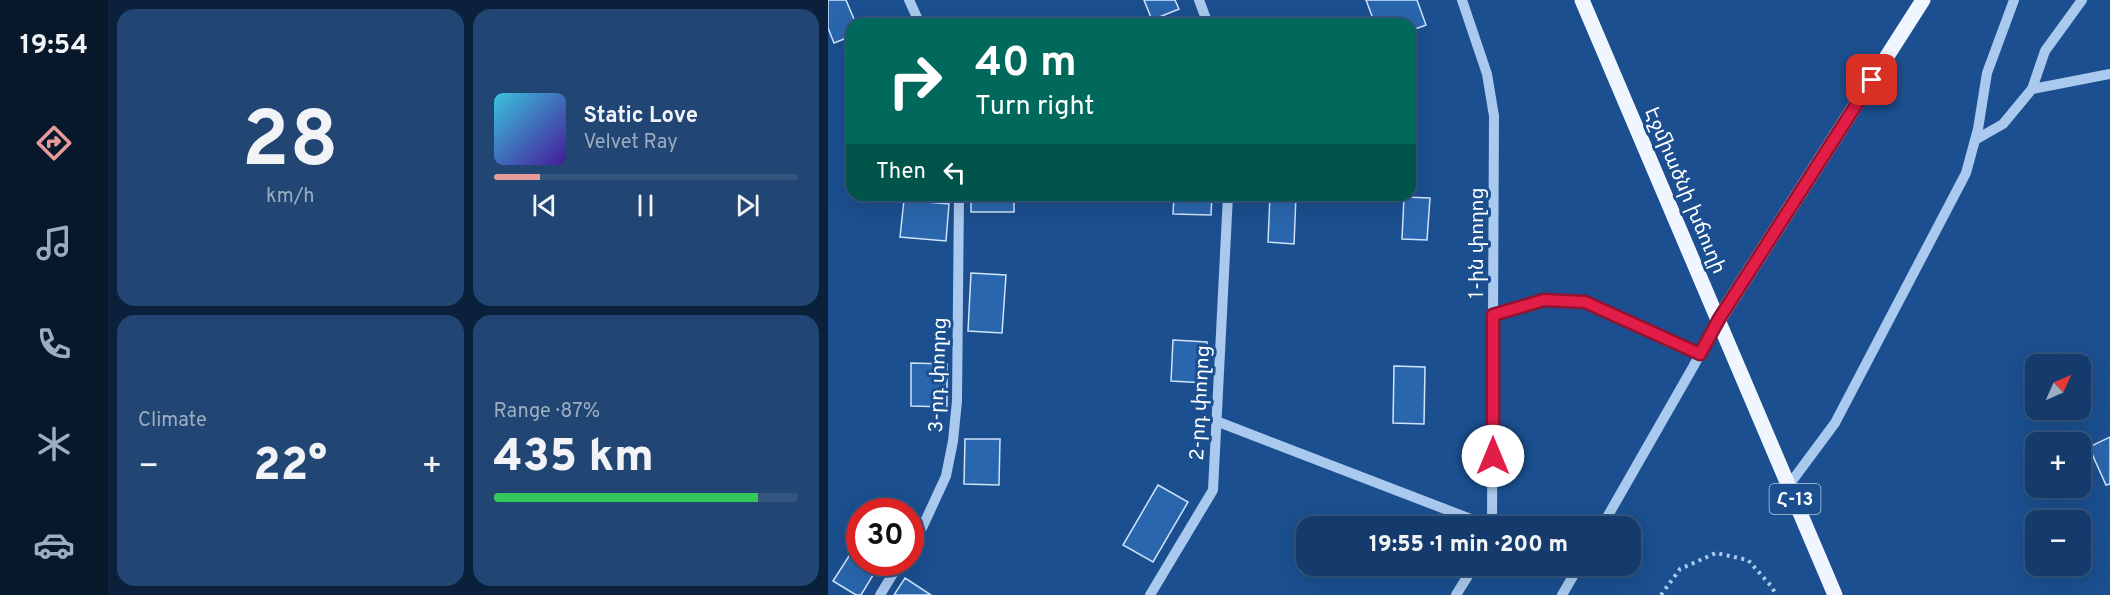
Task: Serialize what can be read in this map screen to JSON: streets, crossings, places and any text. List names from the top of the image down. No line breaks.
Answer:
{"streets":{"main road":["Էջմիածնի խճուղի","Հ-13"],"street":["1-ին փողոց","3-րդ փողոց","2-րդ փողոց"]},"north":"top right","page":{"tabs":"19:54","tile":[["28","km/h"],"Climate",["Range · 87%","435 km"]],"turn":["40 m","Turn right"],"song":["Static Love","Velvet Ray"],"then":"Then","map_buttons":["+","−"],"heat":["−","22°","+"],"limit":"30","trip":"19:55 · 1 min · 200 m"}}
